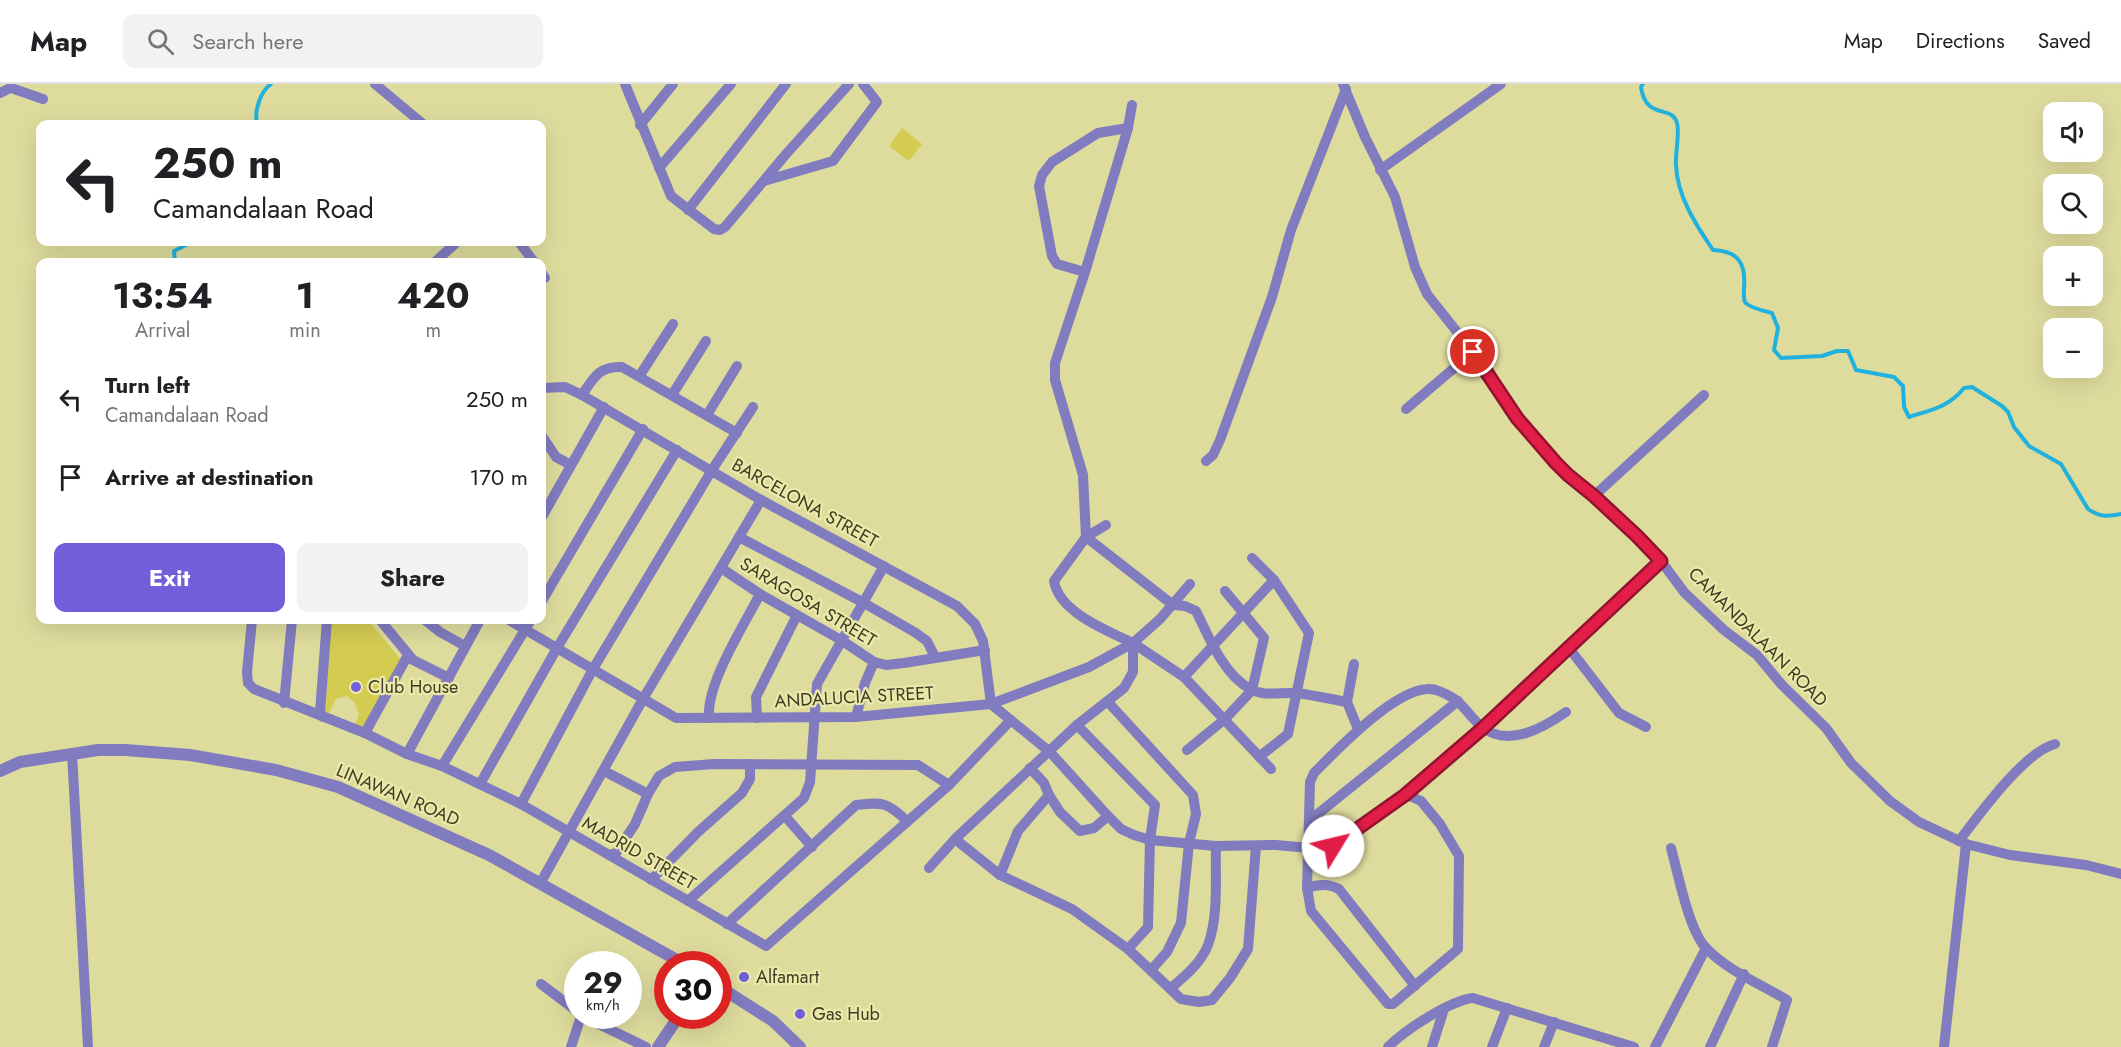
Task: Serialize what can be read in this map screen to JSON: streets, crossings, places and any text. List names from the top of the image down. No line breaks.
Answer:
{"streets":{"street":["BARCELONA STREET","SARAGOSA STREET","CAMANDALAAN ROAD","ANDALUCIA STREET","LINAWAN ROAD","MADRID STREET"]},"crossings":[["BARCELONA STREET","SARAGOSA STREET"],["BARCELONA STREET","ANDALUCIA STREET"]],"places":["Club House","Alfamart","Gas Hub"],"page":{"header":"Map","search":"Search here","nav":["Map","Directions","Saved"],"map_buttons":["+","−"],"turn":["250 m","Camandalaan Road"],"eta":["13:54","Arrival","1","min","420","m"],"list":[{"name":"Turn left","note":"Camandalaan Road","value":"250 m"},{"name":"Arrive at destination","value":"170 m"}],"buttons":["Exit","Share"],"speed":"29 km/h","limit":"30"}}
